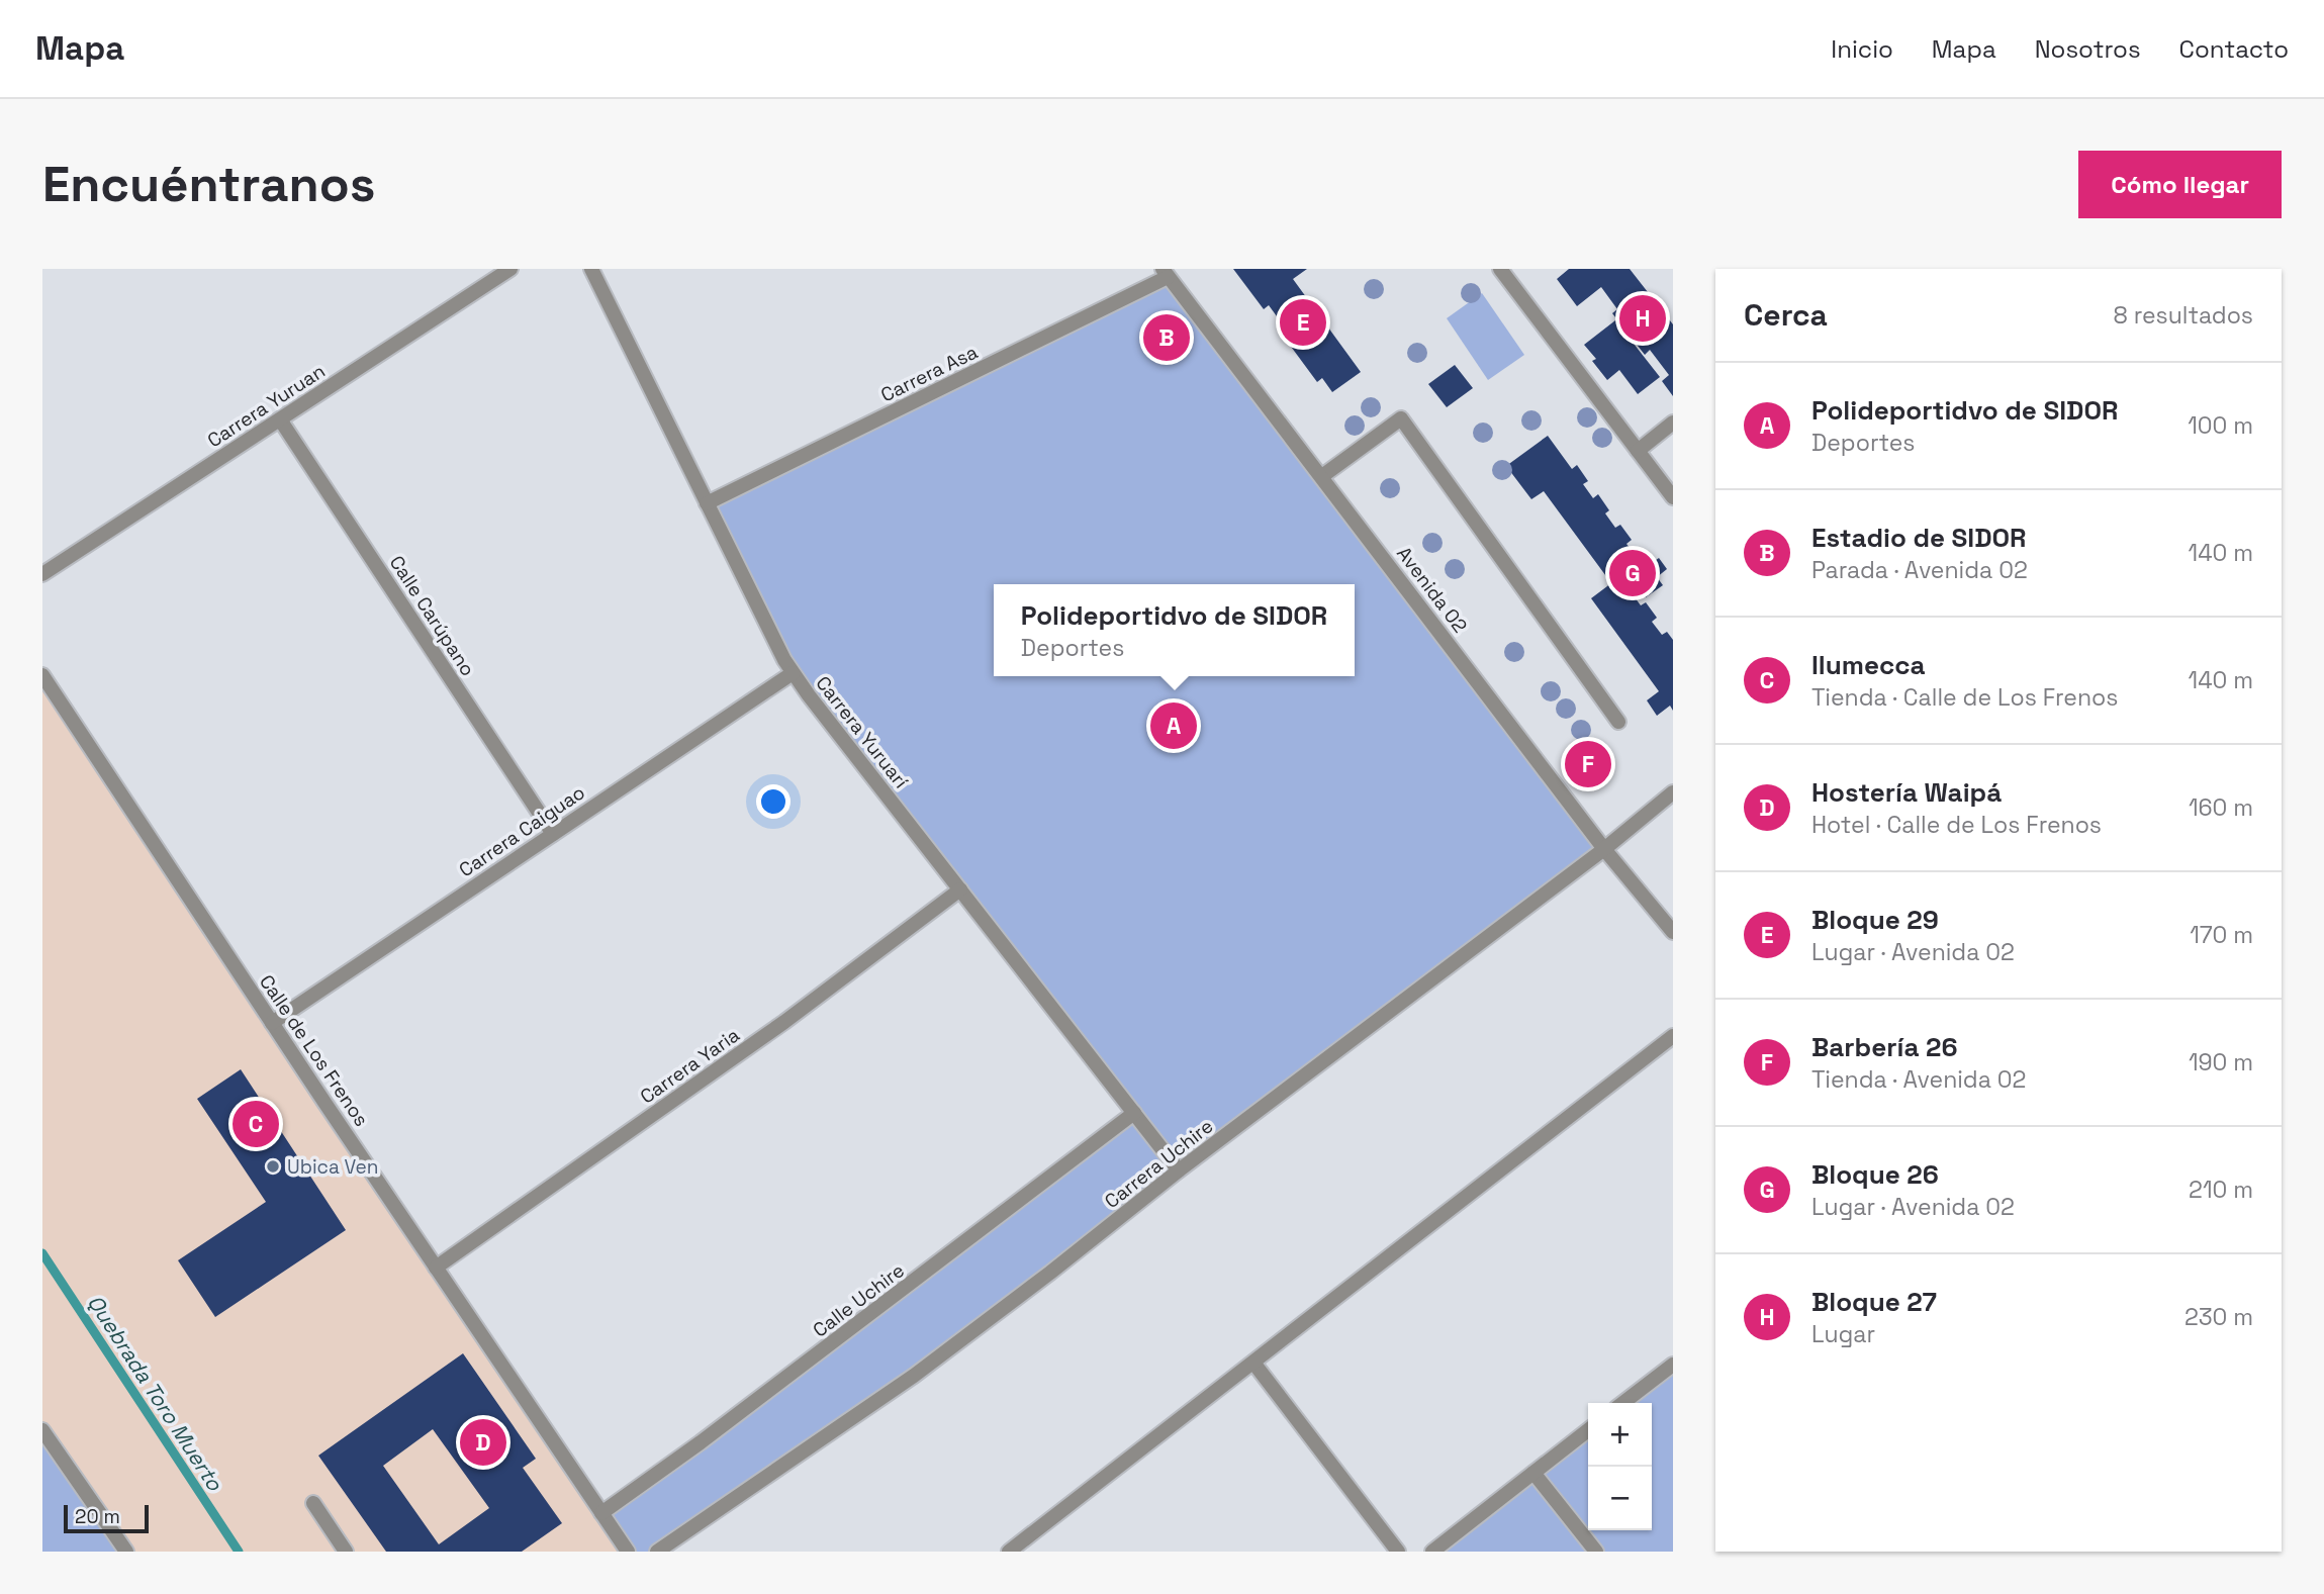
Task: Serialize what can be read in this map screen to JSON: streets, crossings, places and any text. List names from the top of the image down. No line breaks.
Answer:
{"streets":{"street":["Carrera Asa","Carrera Yuruan","Avenida 02","Calle Carúpano","Carrera Yuruarí","Carrera Caiguao","Calle de Los Frenos","Carrera Yaria","Carrera Uchire","Calle Uchire"]},"crossings":[["Carrera Asa","Avenida 02"],["Carrera Asa","Carrera Yuruarí"],["Carrera Yuruan","Calle Carúpano"],["Avenida 02","Carrera Uchire"],["Calle Carúpano","Carrera Caiguao"],["Carrera Yuruarí","Carrera Caiguao"],["Carrera Yuruarí","Carrera Yaria"],["Carrera Yuruarí","Carrera Uchire"],["Carrera Yuruarí","Calle Uchire"],["Carrera Caiguao","Calle de Los Frenos"],["Calle de Los Frenos","Carrera Yaria"],["Calle de Los Frenos","Calle Uchire"]],"water":["Quebrada Toro Muerto"],"places":["Ubica Ven"],"scale_bar":"20 m","page":{"header":"Mapa","nav":["Inicio","Mapa","Nosotros","Contacto"],"buttons":"Cómo llegar","title":"Encuéntranos","heading":["Cerca","8 resultados"],"pins":["H","E","B","G","A","F","C","D"],"list":[{"mark":"A","name":"Polideportidvo de SIDOR","note":"Deportes","value":"100 m"},{"mark":"B","name":"Estadio de SIDOR","note":"Parada · Avenida 02","value":"140 m"},{"mark":"C","name":"Ilumecca","note":"Tienda · Calle de Los Frenos","value":"140 m"},{"mark":"D","name":"Hostería Waipá","note":"Hotel · Calle de Los Frenos","value":"160 m"},{"mark":"E","name":"Bloque 29","note":"Lugar · Avenida 02","value":"170 m"},{"mark":"F","name":"Barbería 26","note":"Tienda · Avenida 02","value":"190 m"},{"mark":"G","name":"Bloque 26","note":"Lugar · Avenida 02","value":"210 m"},{"mark":"H","name":"Bloque 27","note":"Lugar","value":"230 m"}],"popup":["Polideportidvo de SIDOR","Deportes"],"map_buttons":["+","−"],"scale":"20 m"}}
